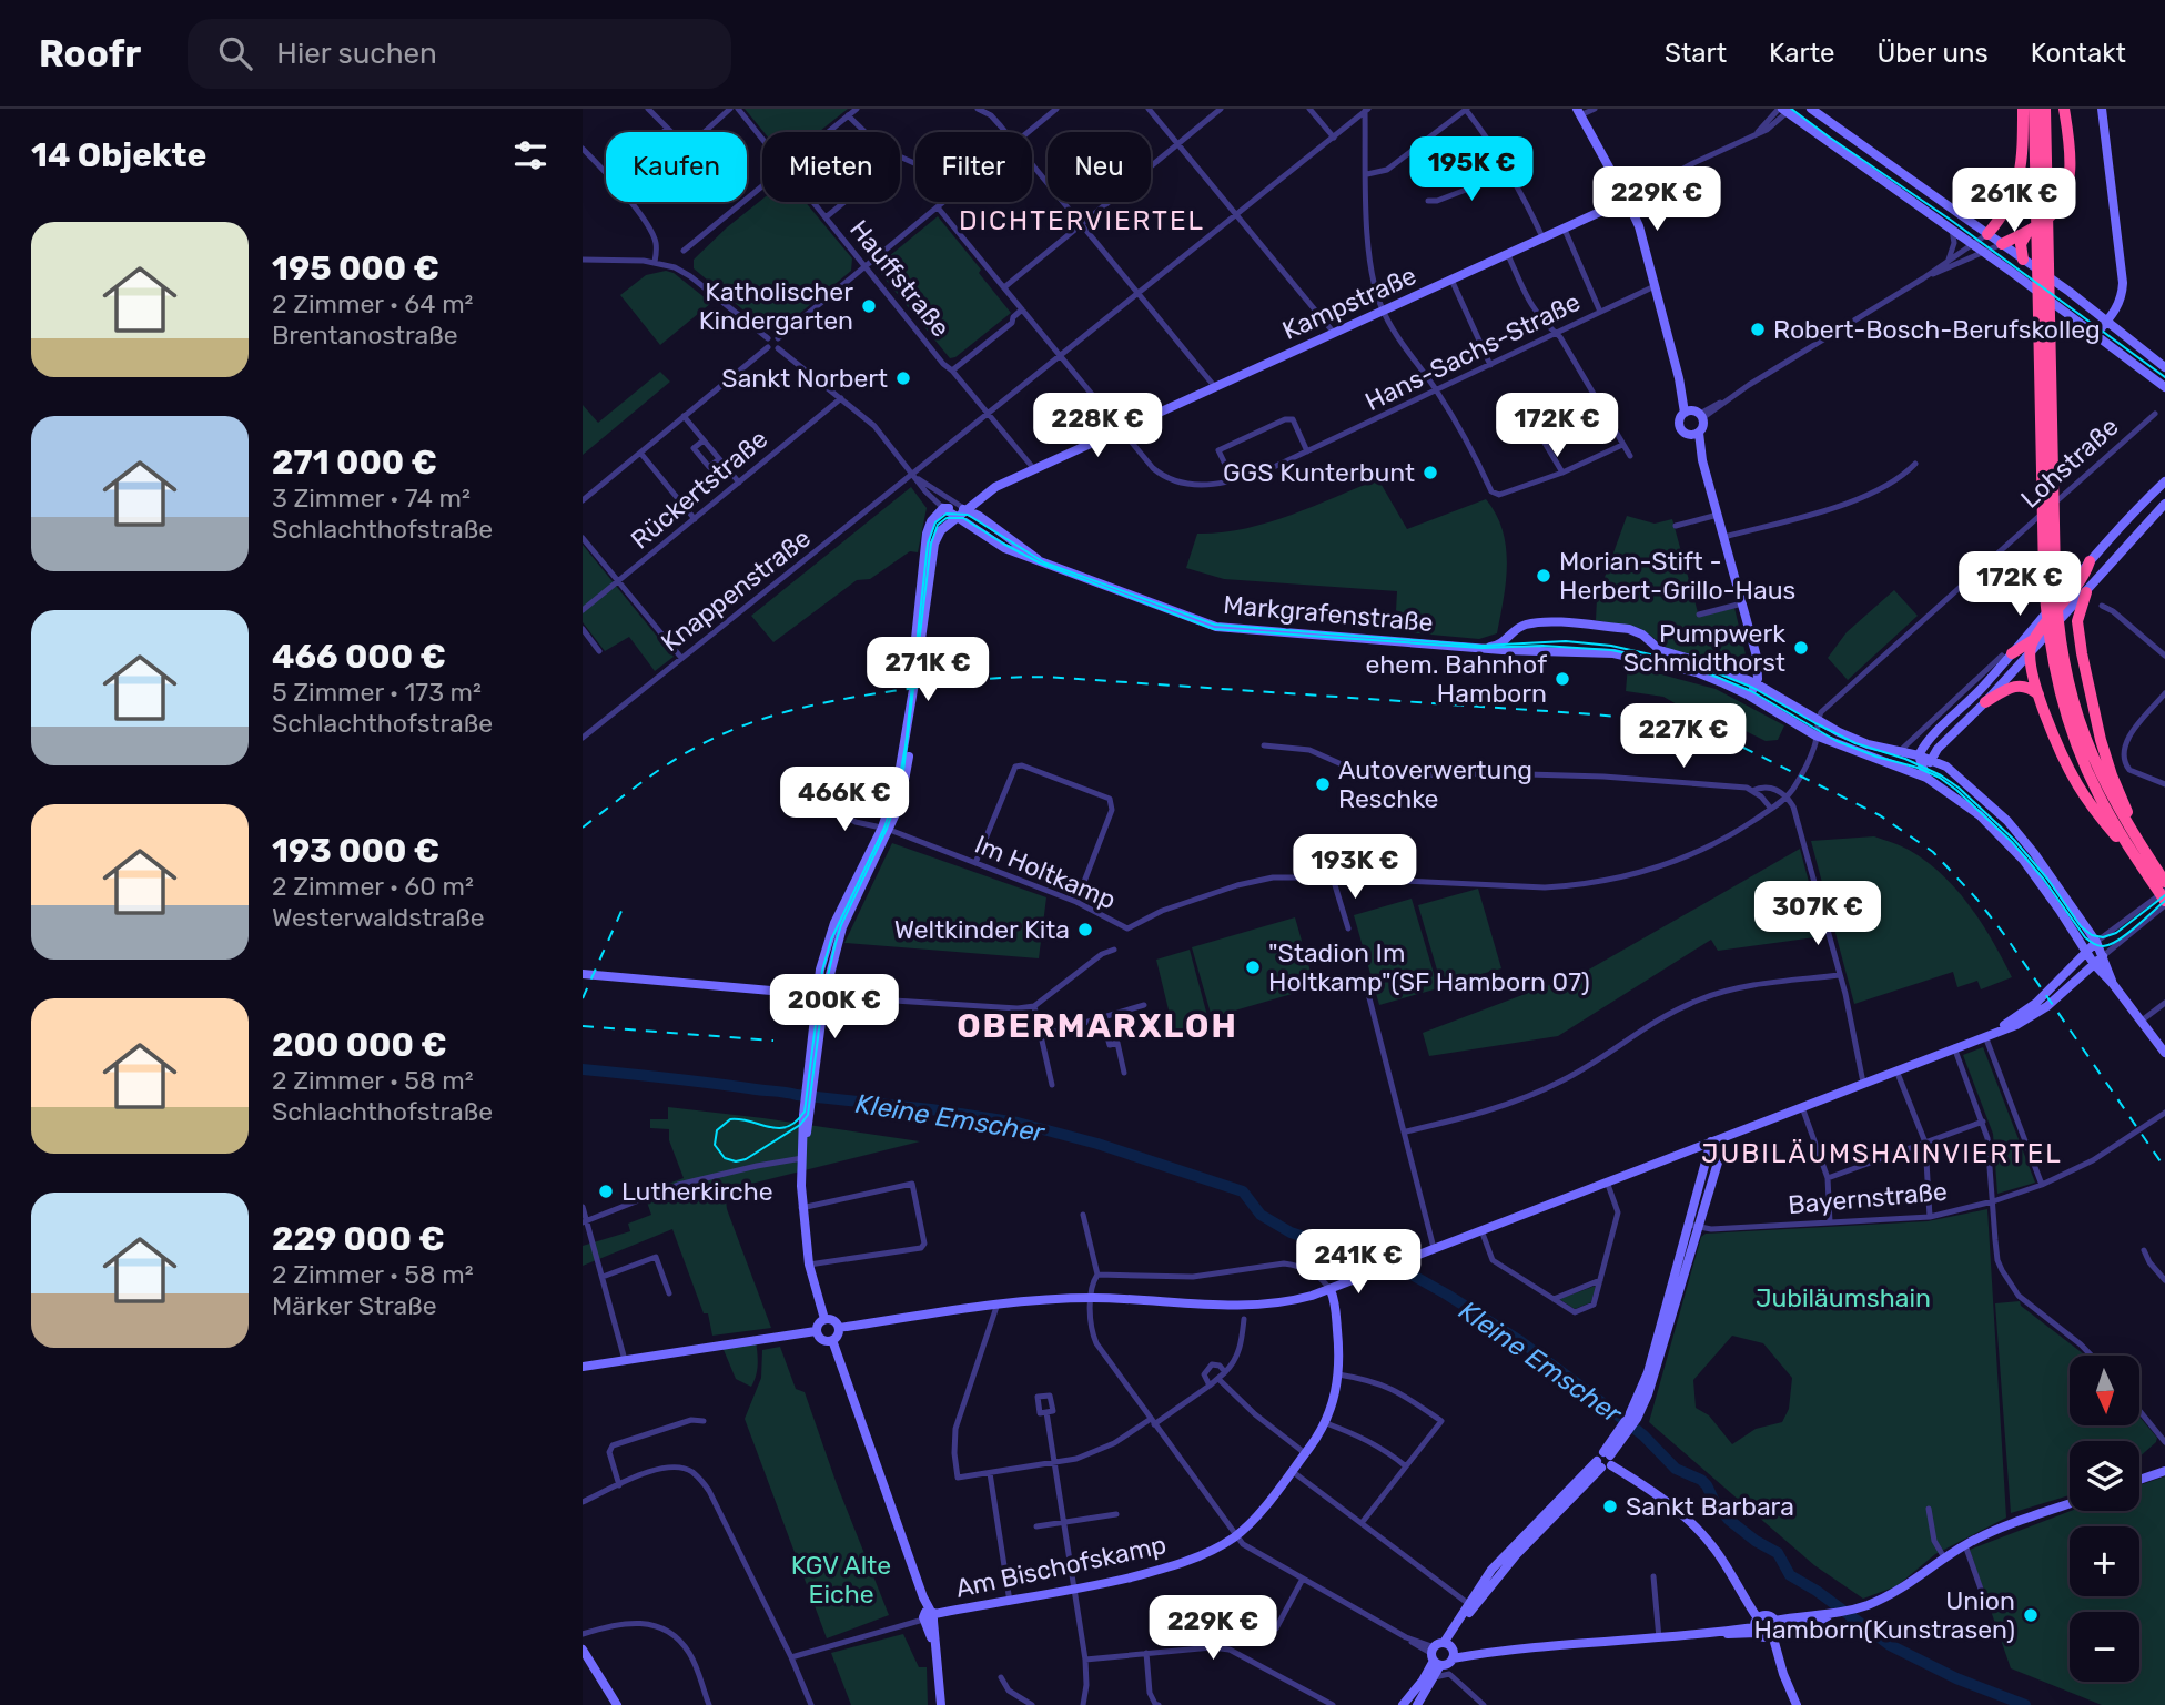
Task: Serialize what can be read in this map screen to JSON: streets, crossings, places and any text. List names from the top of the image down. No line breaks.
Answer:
{"streets":{"street":["Hauffstraße","Kampstraße","Hans-Sachs-Straße","Lohstraße","Rückertstraße","Knappenstraße","Markgrafenstraße","Im Holtkamp","Bayernstraße","Am Bischofskamp"]},"crossings":[["Hauffstraße","Kampstraße"],["Hauffstraße","Knappenstraße"],["Kampstraße","Hans-Sachs-Straße"],["Kampstraße","Markgrafenstraße"],["Hans-Sachs-Straße","Knappenstraße"],["Lohstraße","Markgrafenstraße"]],"districts":["DICHTERVIERTEL","OBERMARXLOH","JUBILÄUMSHAINVIERTEL"],"water":["Kleine Emscher"],"parks":["Jubiläumshain","KGV Alte Eiche"],"places":["Katholischer Kindergarten","Robert-Bosch-Berufskolleg","Sankt Norbert","GGS Kunterbunt","Morian-Stift - Herbert-Grillo-Haus","Pumpwerk Schmidthorst","ehem. Bahnhof Hamborn","Autoverwertung Reschke","Weltkinder Kita","\"Stadion Im Holtkamp\"(SF Hamborn 07)","Lutherkirche","Sankt Barbara","Union Hamborn(Kunstrasen)"],"north":"bottom","page":{"header":"Roofr","search":"Hier suchen","nav":["Start","Karte","Über uns","Kontakt"],"heading":"14 Objekte","chip":["Kaufen","Mieten","Filter","Neu"],"price":["195K €","229K €","261K €","228K €","172K €","172K €","271K €","227K €","466K €","193K €","307K €","200K €","241K €","229K €"],"list":[{"name":"195 000 €","note":"2 Zimmer · 64 m² · Brentanostraße"},{"name":"271 000 €","note":"3 Zimmer · 74 m² · Schlachthofstraße"},{"name":"466 000 €","note":"5 Zimmer · 173 m² · Schlachthofstraße"},{"name":"193 000 €","note":"2 Zimmer · 60 m² · Westerwaldstraße"},{"name":"200 000 €","note":"2 Zimmer · 58 m² · Schlachthofstraße"},{"name":"229 000 €","note":"2 Zimmer · 58 m² · Märker Straße"}],"map_buttons":["+","−"]}}
